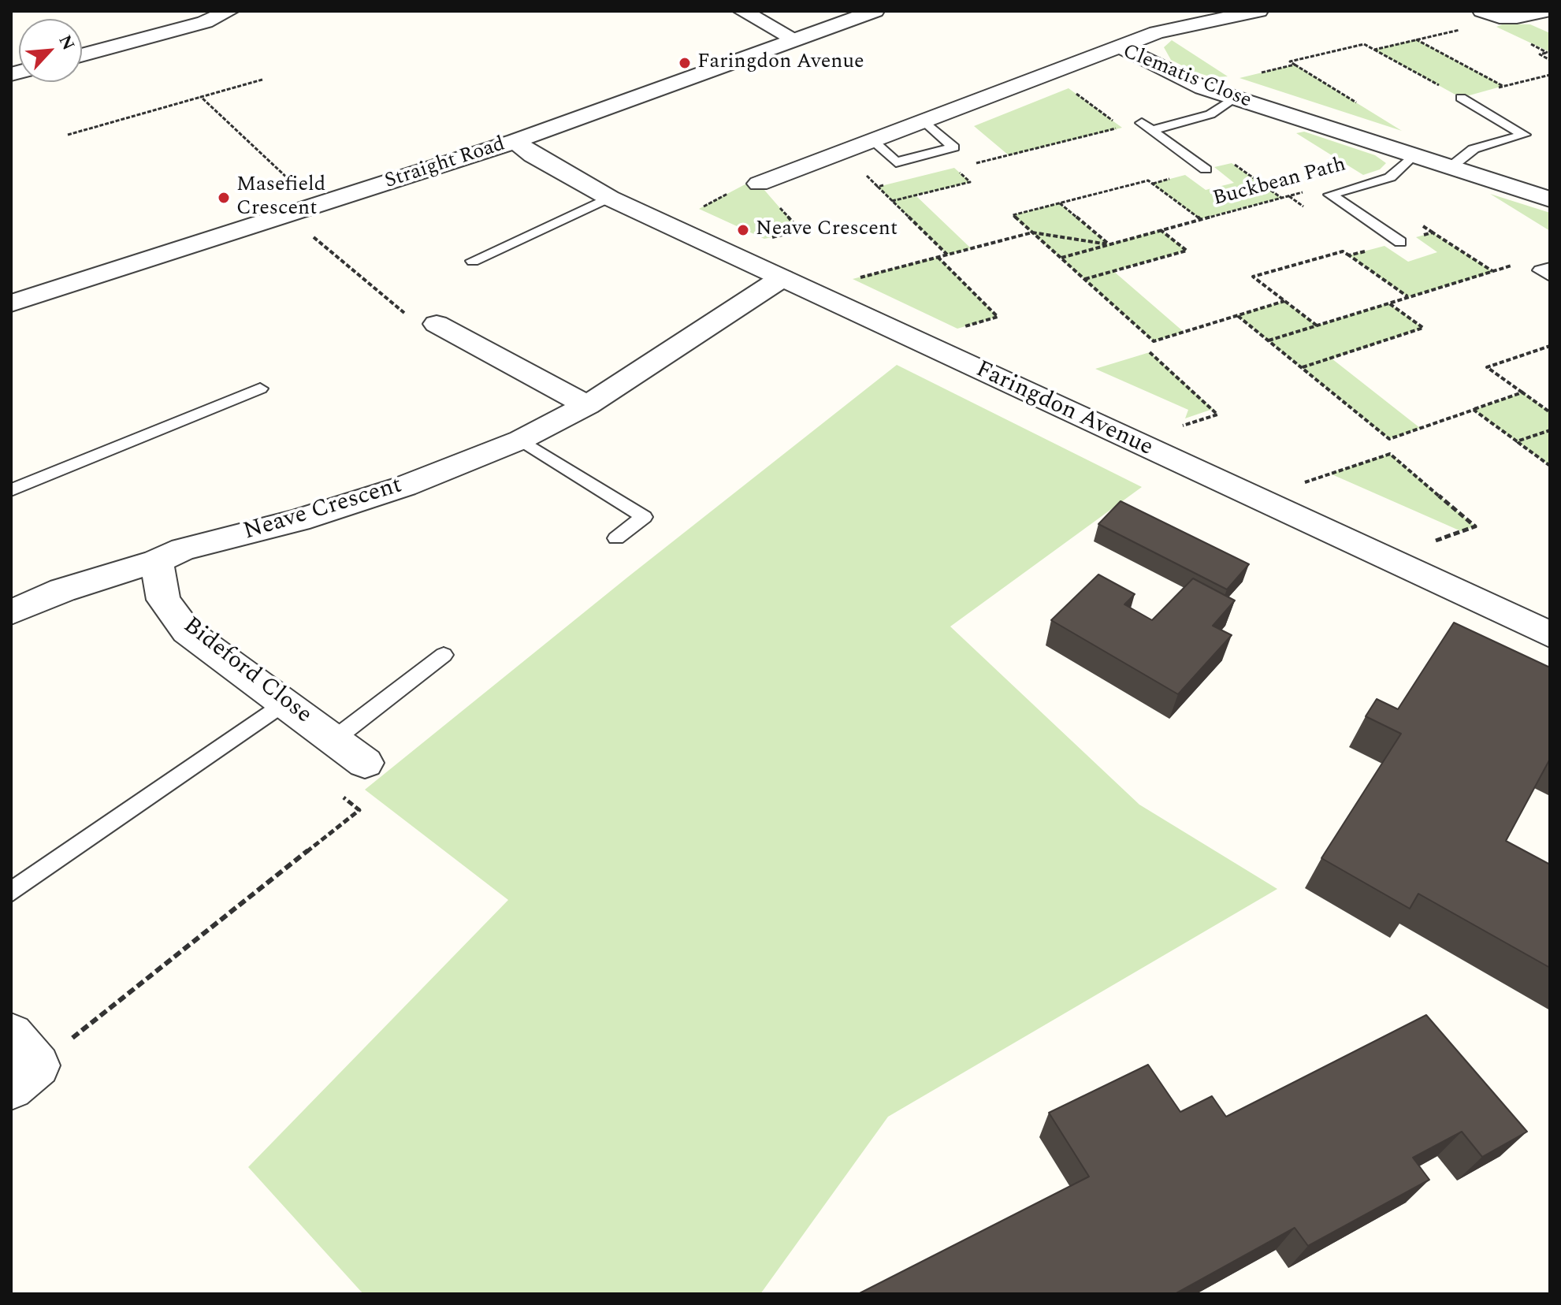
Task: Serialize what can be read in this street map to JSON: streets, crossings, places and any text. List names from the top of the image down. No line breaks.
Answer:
{"streets":{"street":["Clematis Close","Straight Road","Faringdon Avenue","Neave Crescent","Bideford Close"],"path":["Buckbean Path"]},"crossings":[["Straight Road","Faringdon Avenue"],["Faringdon Avenue","Neave Crescent"],["Neave Crescent","Bideford Close"]],"places":["Faringdon Avenue","Masefield Crescent","Neave Crescent"],"north":"top right"}
